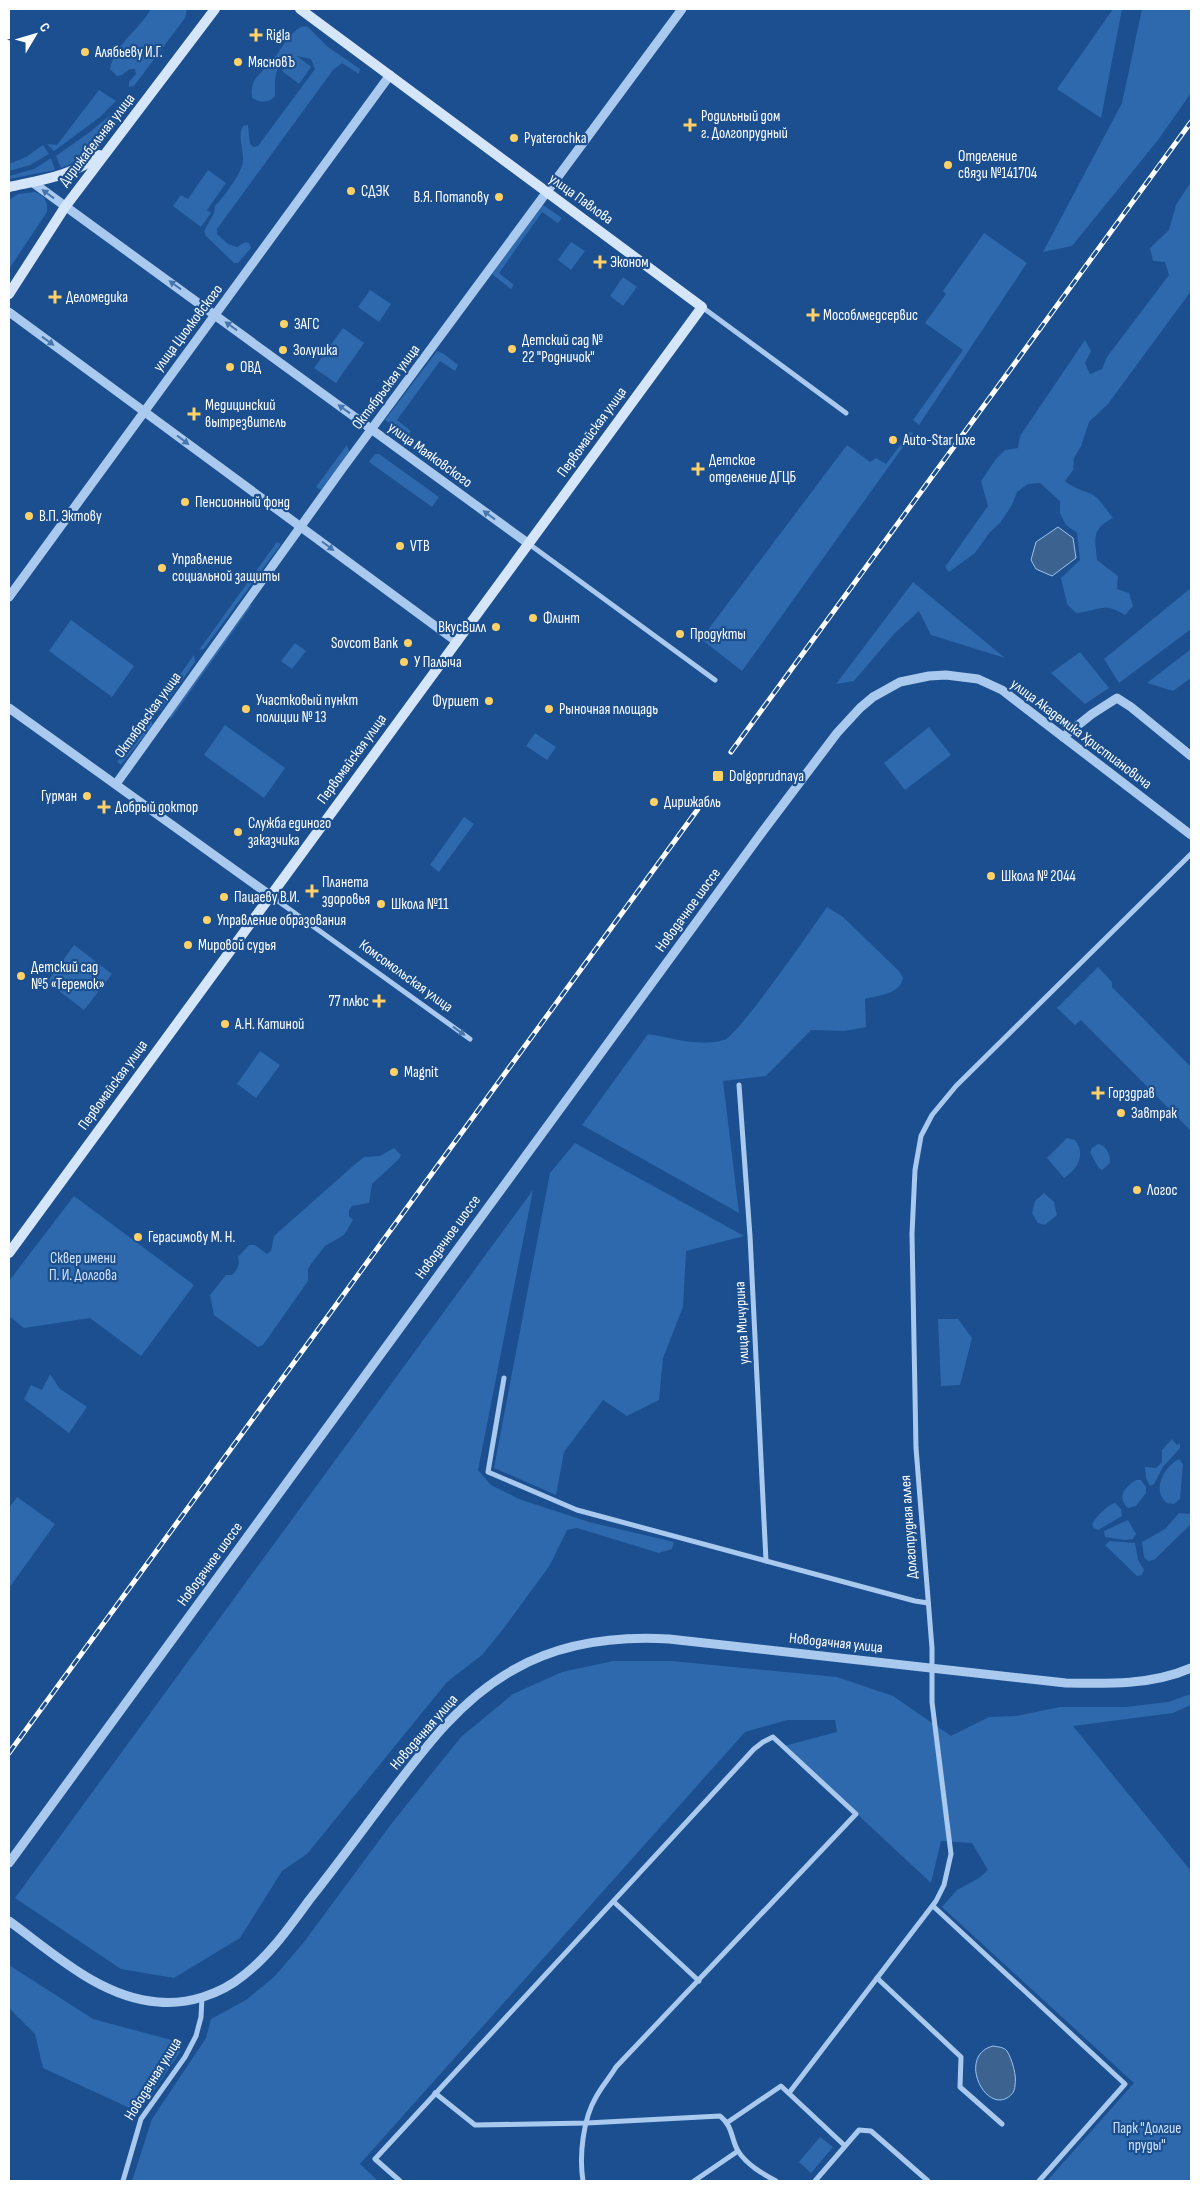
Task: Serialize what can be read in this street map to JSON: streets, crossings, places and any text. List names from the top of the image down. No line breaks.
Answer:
{"streets":{"main road":["Дирижабельная улица","улица Павлова","Первомайская улица"],"street":["улица Циолковского","Октябрьская улица","улица Маяковского","улица Академика Христиановича","Новодачное шоссе","Комсомольская улица","улица Мичурина","Долгопрудная аллея","Новодачная улица"]},"crossings":[["Дирижабельная улица","улица Маяковского"],["улица Павлова","улица Циолковского"],["улица Павлова","Октябрьская улица"],["улица Павлова","Первомайская улица"],["улица Циолковского","улица Маяковского"],["Октябрьская улица","улица Маяковского"],["Октябрьская улица","Комсомольская улица"],["Первомайская улица","улица Маяковского"],["Первомайская улица","Комсомольская улица"],["улица Академика Христиановича","Новодачное шоссе"],["Долгопрудная аллея","Новодачная улица"]],"one_way":["улица Маяковского","Комсомольская улица"],"parks":["Сквер имени П. И. Долгова","Парк \"Долгие пруды\""],"places":{"health":["Rigla","Родильный дом г. Долгопрудный","Эконом","Деломедика","Мособлмедсервис","Медицинский вытрезвитель","Детское отделение ДГЦБ","Добрый доктор","Планета здоровья","77 плюс","Горздрав"],"other":["Алябьеву И.Г.","МясновЪ","Pyaterochka","Отделение связи №141704","СДЭК","В.Я. Потапову","ЗАГС","Детский сад № 22 \"Родничок\"","Золушка","ОВД","Auto-Star luxe","Пенсионный фонд","В.П. Эктову","VTB","Управление социальной защиты","Флинт","ВкусВилл","Продукты","Sovcom Bank","У Палыча","Фуршет","Участковый пункт полиции № 13","Рыночная площадь","Гурман","Дирижабль","Служба единого заказчика","Школа № 2044","Пацаеву В.И.","Школа №11","Управление образования","Мировой судья","Детский сад №5 «Теремок»","А.Н. Катиной","Magnit","Завтрак","Логос","Герасимову М. Н."],"transit":["Dolgoprudnaya"]},"north":"top right"}
